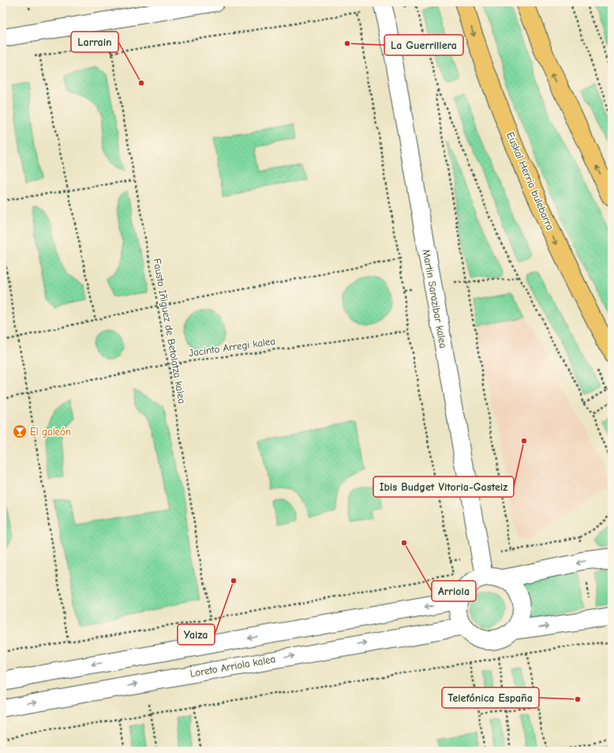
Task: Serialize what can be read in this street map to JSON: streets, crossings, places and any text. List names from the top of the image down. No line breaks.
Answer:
{"streets":{"main road":["Euskal Herria bulebarra"],"street":["Martin Sarazibar kalea","Loreto Arriola kalea"],"path":["Fausto Iñiguez de Betolatza kalea","Jacinto Arregi kalea"]},"crossings":[["Martin Sarazibar kalea","Loreto Arriola kalea"],["Fausto Iñiguez de Betolatza kalea","Jacinto Arregi kalea"]],"places":{"other":["La Guerrillera","Larrain","Ibis Budget Vitoria-Gasteiz","Arriola","Yaiza","Telefónica España"],"bar":["El galeón"]}}
